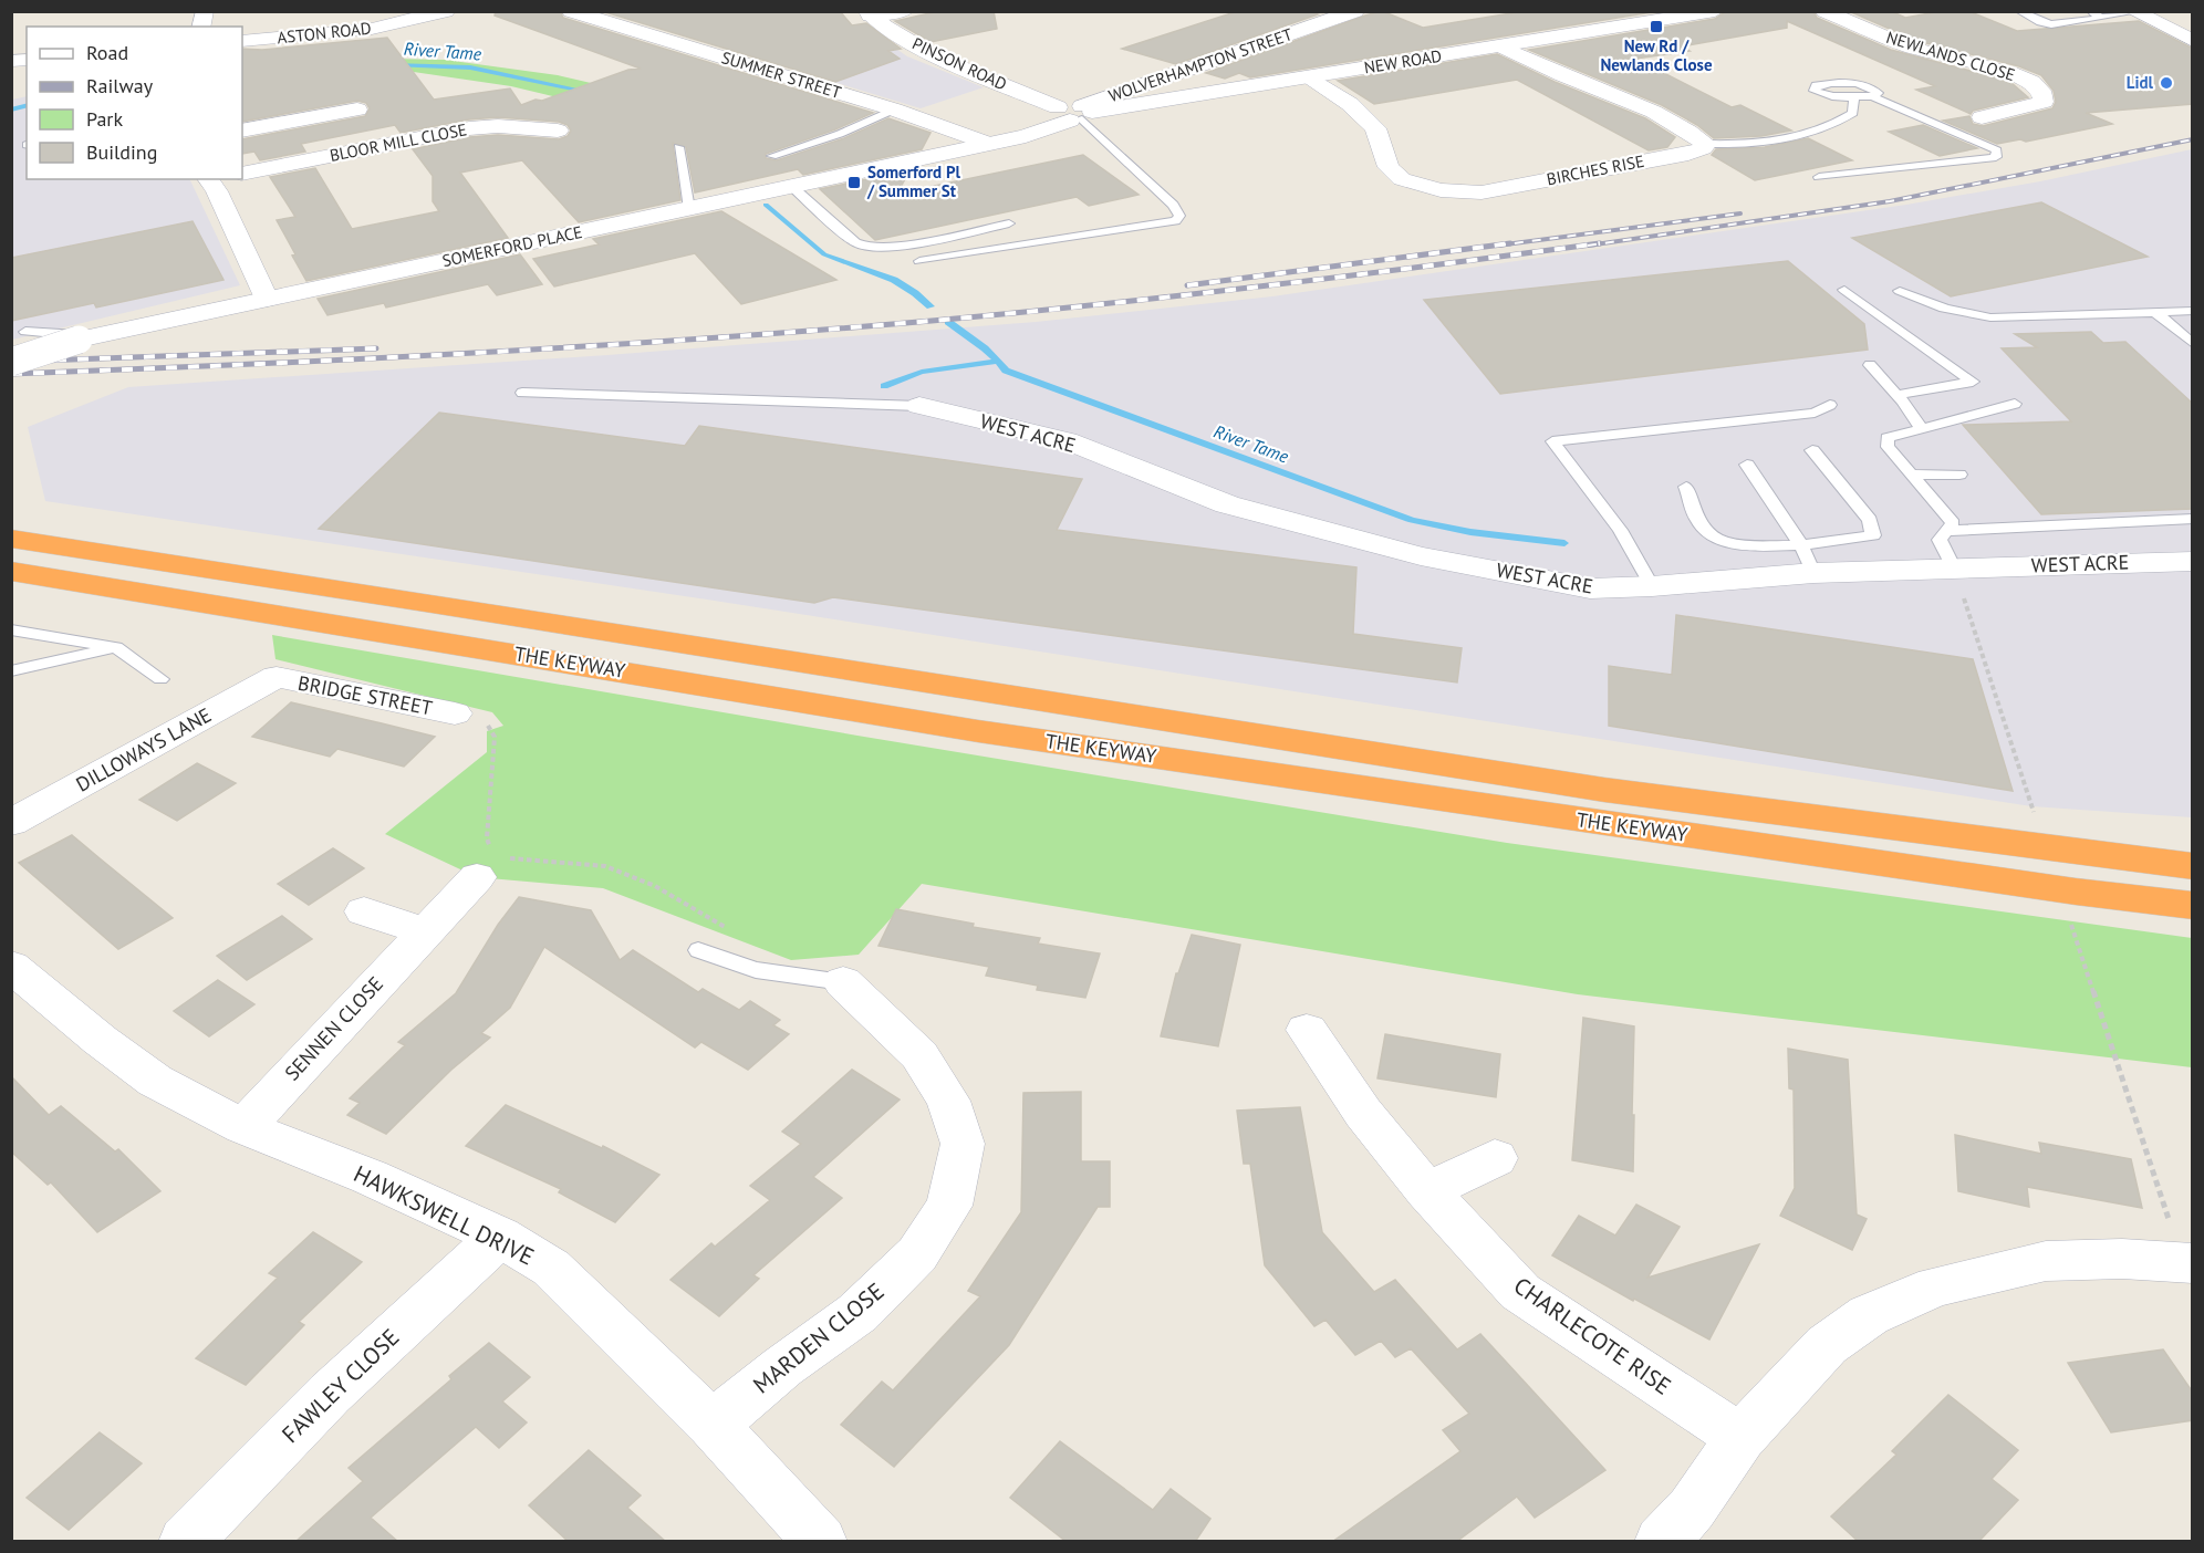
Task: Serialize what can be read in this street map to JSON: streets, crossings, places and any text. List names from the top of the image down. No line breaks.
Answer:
{"streets":{"highway":["THE KEYWAY"],"street":["ASTON ROAD","NEWLANDS CLOSE","NEW ROAD","PINSON ROAD","WOLVERHAMPTON STREET","SUMMER STREET","BLOOR MILL CLOSE","BIRCHES RISE","SOMERFORD PLACE","WEST ACRE","BRIDGE STREET","DILLOWAYS LANE","SENNEN CLOSE","HAWKSWELL DRIVE","CHARLECOTE RISE","MARDEN CLOSE","FAWLEY CLOSE"]},"crossings":[["NEW ROAD","PINSON ROAD"],["NEW ROAD","WOLVERHAMPTON STREET"],["NEW ROAD","BIRCHES RISE"],["NEW ROAD","SOMERFORD PLACE"],["PINSON ROAD","WOLVERHAMPTON STREET"],["PINSON ROAD","SOMERFORD PLACE"],["WOLVERHAMPTON STREET","SOMERFORD PLACE"],["SUMMER STREET","SOMERFORD PLACE"],["BRIDGE STREET","DILLOWAYS LANE"],["SENNEN CLOSE","HAWKSWELL DRIVE"],["HAWKSWELL DRIVE","MARDEN CLOSE"],["HAWKSWELL DRIVE","FAWLEY CLOSE"]],"water":["River Tame"],"places":{"transit":["New Rd / Newlands Close","Somerford Pl / Summer St"],"other":["Lidl"]},"legend":["Road","Railway","Park","Building"]}
